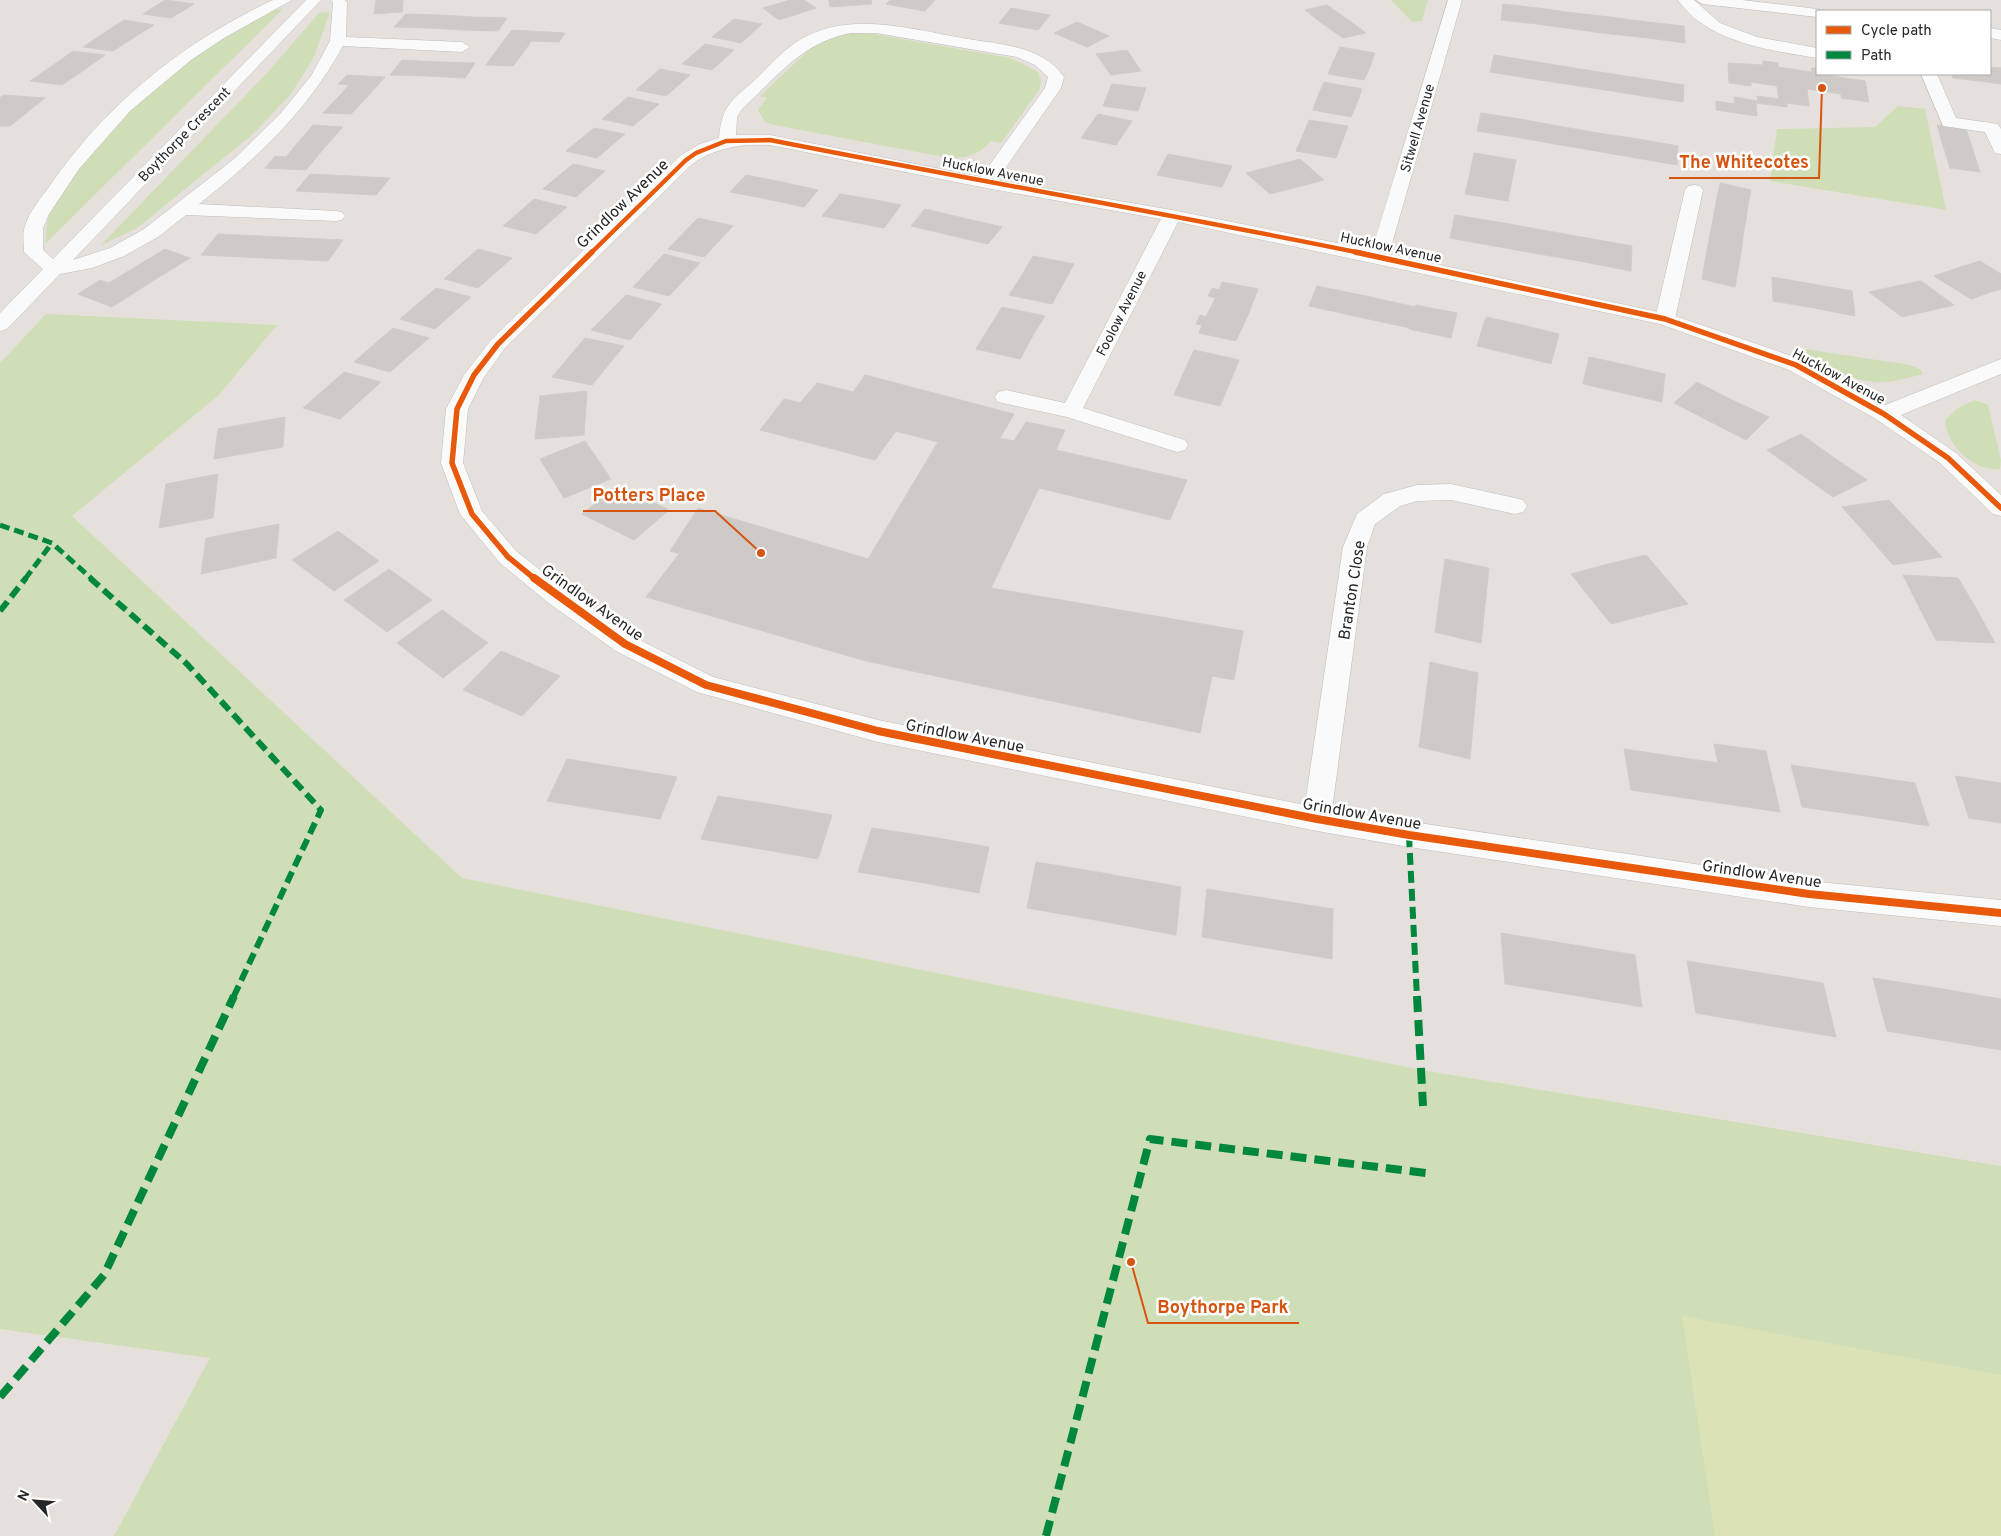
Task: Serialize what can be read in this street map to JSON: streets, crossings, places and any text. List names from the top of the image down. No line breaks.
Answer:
{"streets":{"street":["Sitwell Avenue","Boythorpe Crescent","Hucklow Avenue","Grindlow Avenue","Foolow Avenue","Branton Close"]},"crossings":[["Sitwell Avenue","Hucklow Avenue"],["Hucklow Avenue","Grindlow Avenue"],["Hucklow Avenue","Foolow Avenue"],["Grindlow Avenue","Branton Close"]],"places":["The Whitecotes","Potters Place","Boythorpe Park"],"legend":["Cycle path","Path"],"north":"top left"}
